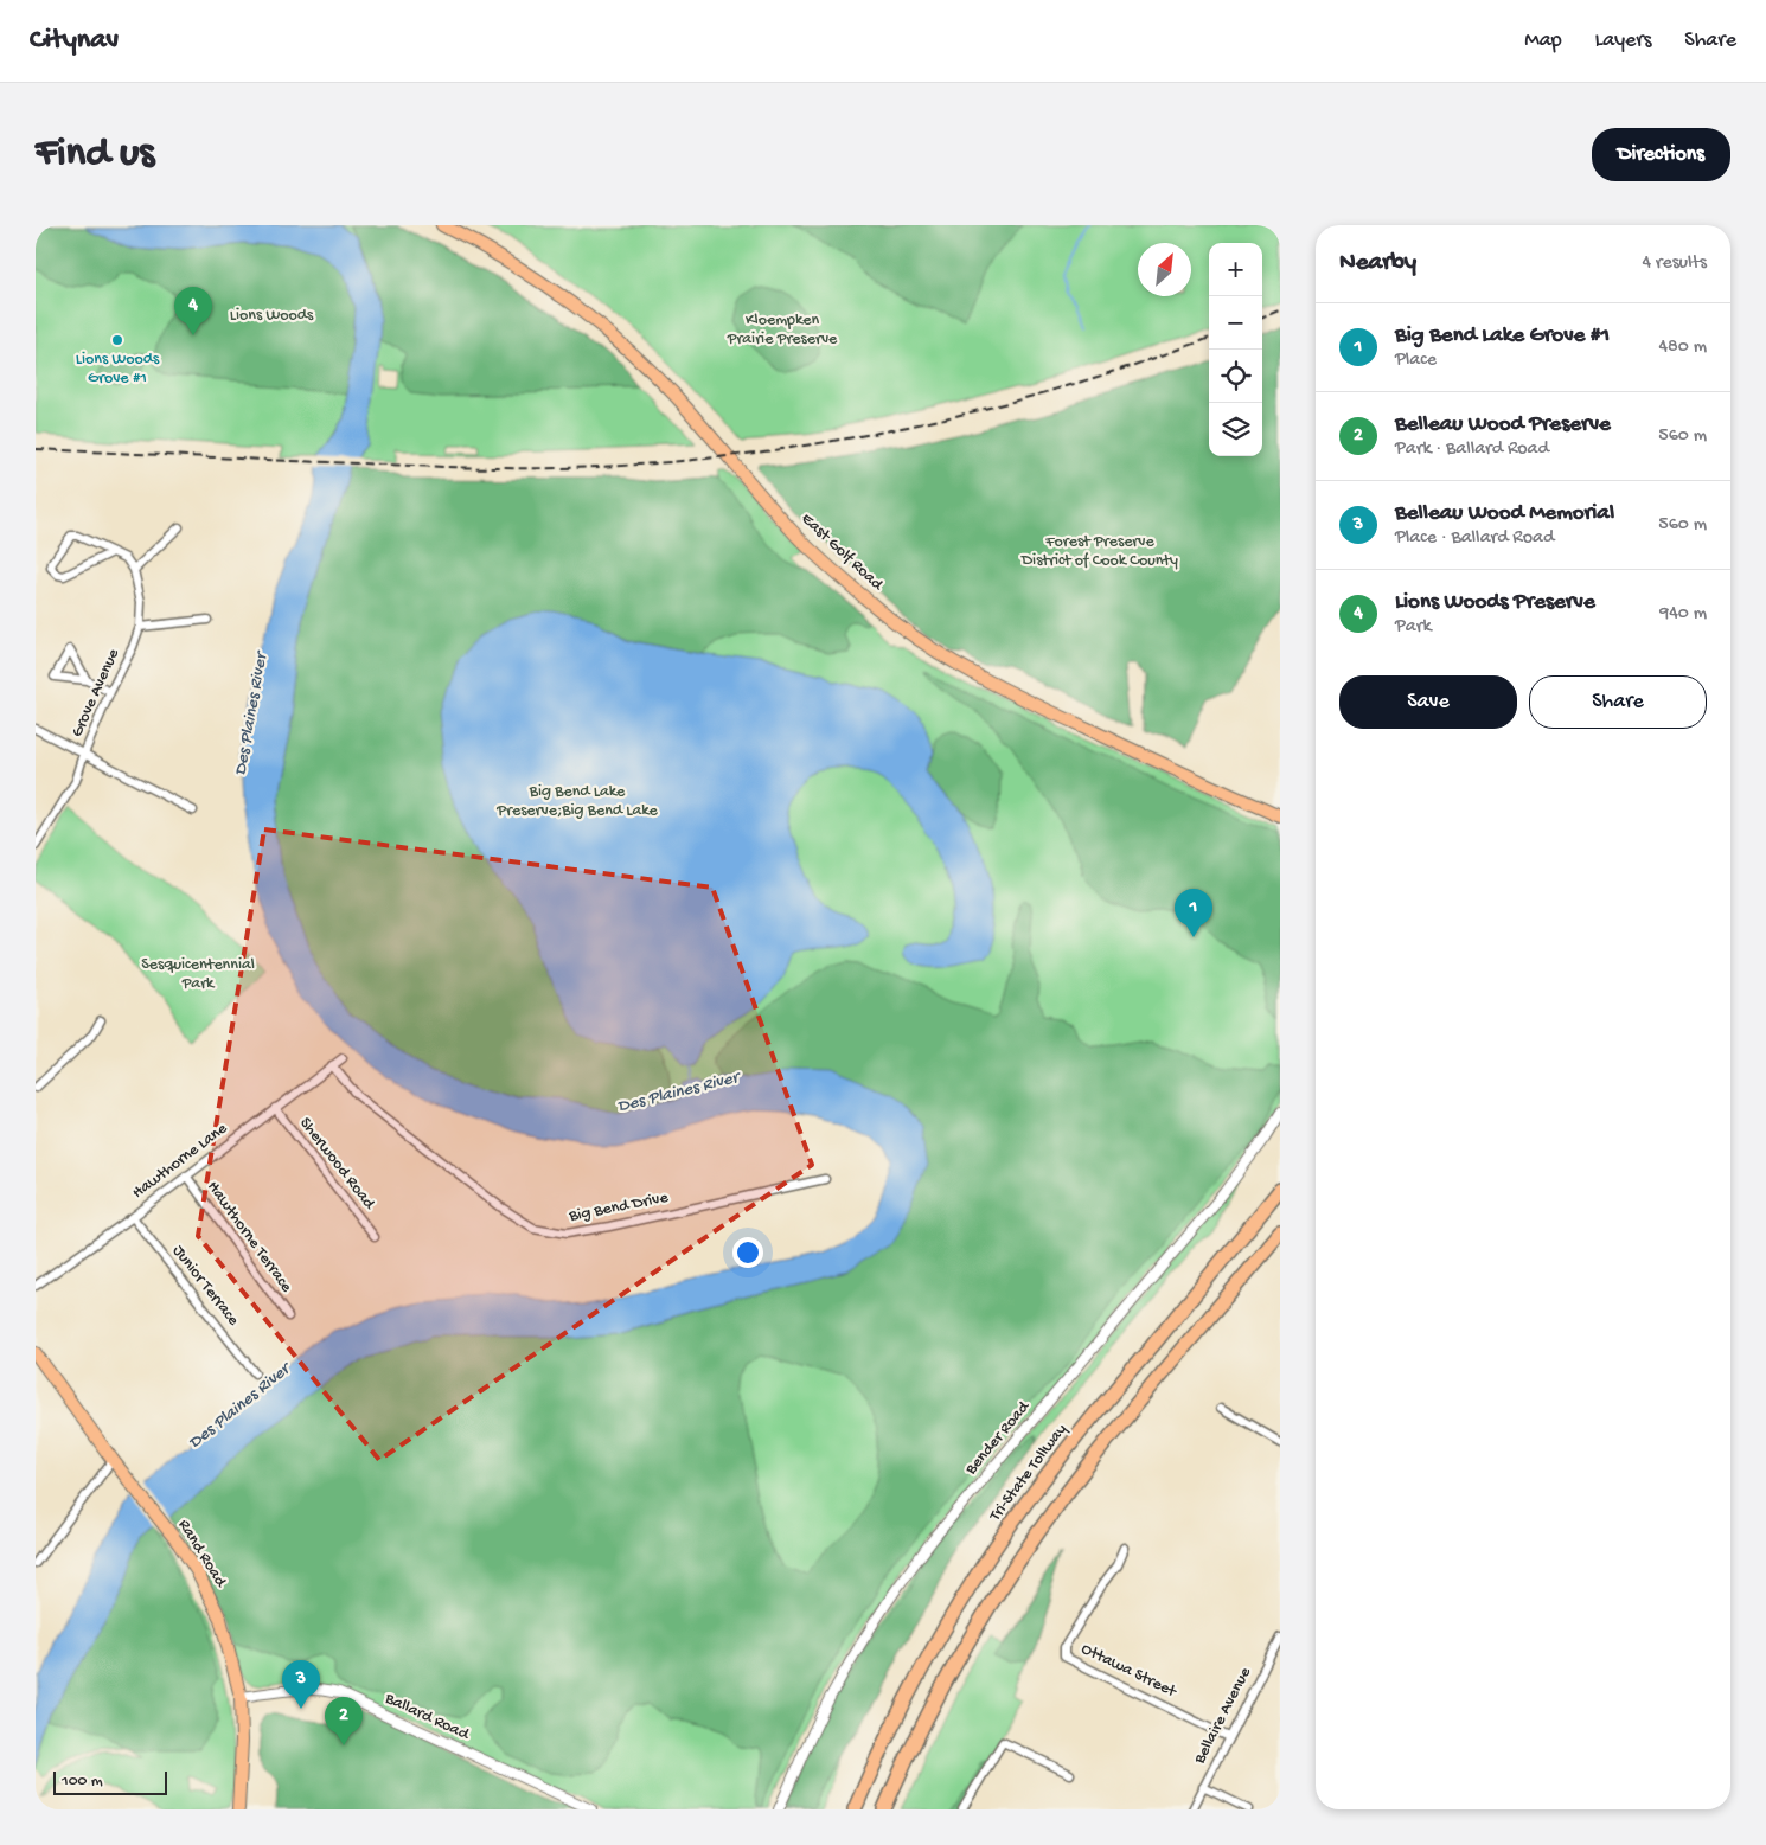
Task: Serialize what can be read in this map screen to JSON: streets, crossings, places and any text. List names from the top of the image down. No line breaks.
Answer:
{"streets":{"highway":["Tri-State Tollway"],"main road":["East Golf Road","Rand Road"],"street":["Grove Avenue","Hawthorne Lane","Sherwood Road","Big Bend Drive","Hawthorne Terrace","Junior Terrace","Bender Road","Ottawa Street","Bellaire Avenue","Ballard Road"]},"crossings":[["Hawthorne Lane","Sherwood Road"],["Hawthorne Lane","Big Bend Drive"],["Hawthorne Lane","Hawthorne Terrace"],["Hawthorne Lane","Junior Terrace"],["Rand Road","Ballard Road"],["Ottawa Street","Bellaire Avenue"]],"water":["Des Plaines River"],"parks":["Lions Woods","Kloempken Prairie Preserve","Forest Preserve District of Cook County","Big Bend Lake Preserve;Big Bend Lake","Sesquicentennial Park"],"places":["Lions Woods Grove #1"],"scale_bar":"100 m","north":"top right","page":{"header":"Citynav","nav":["Map","Layers","Share"],"buttons":["Directions",["Save","Share"]],"title":"Find us","heading":["Nearby","4 results"],"map_buttons":["+","−"],"pins":["4","1","3","2"],"list":[{"mark":"1","name":"Big Bend Lake Grove #1","note":"Place","value":"480 m"},{"mark":"2","name":"Belleau Wood Preserve","note":"Park · Ballard Road","value":"560 m"},{"mark":"3","name":"Belleau Wood Memorial","note":"Place · Ballard Road","value":"560 m"},{"mark":"4","name":"Lions Woods Preserve","note":"Park","value":"940 m"}],"scale":"100 m"}}
